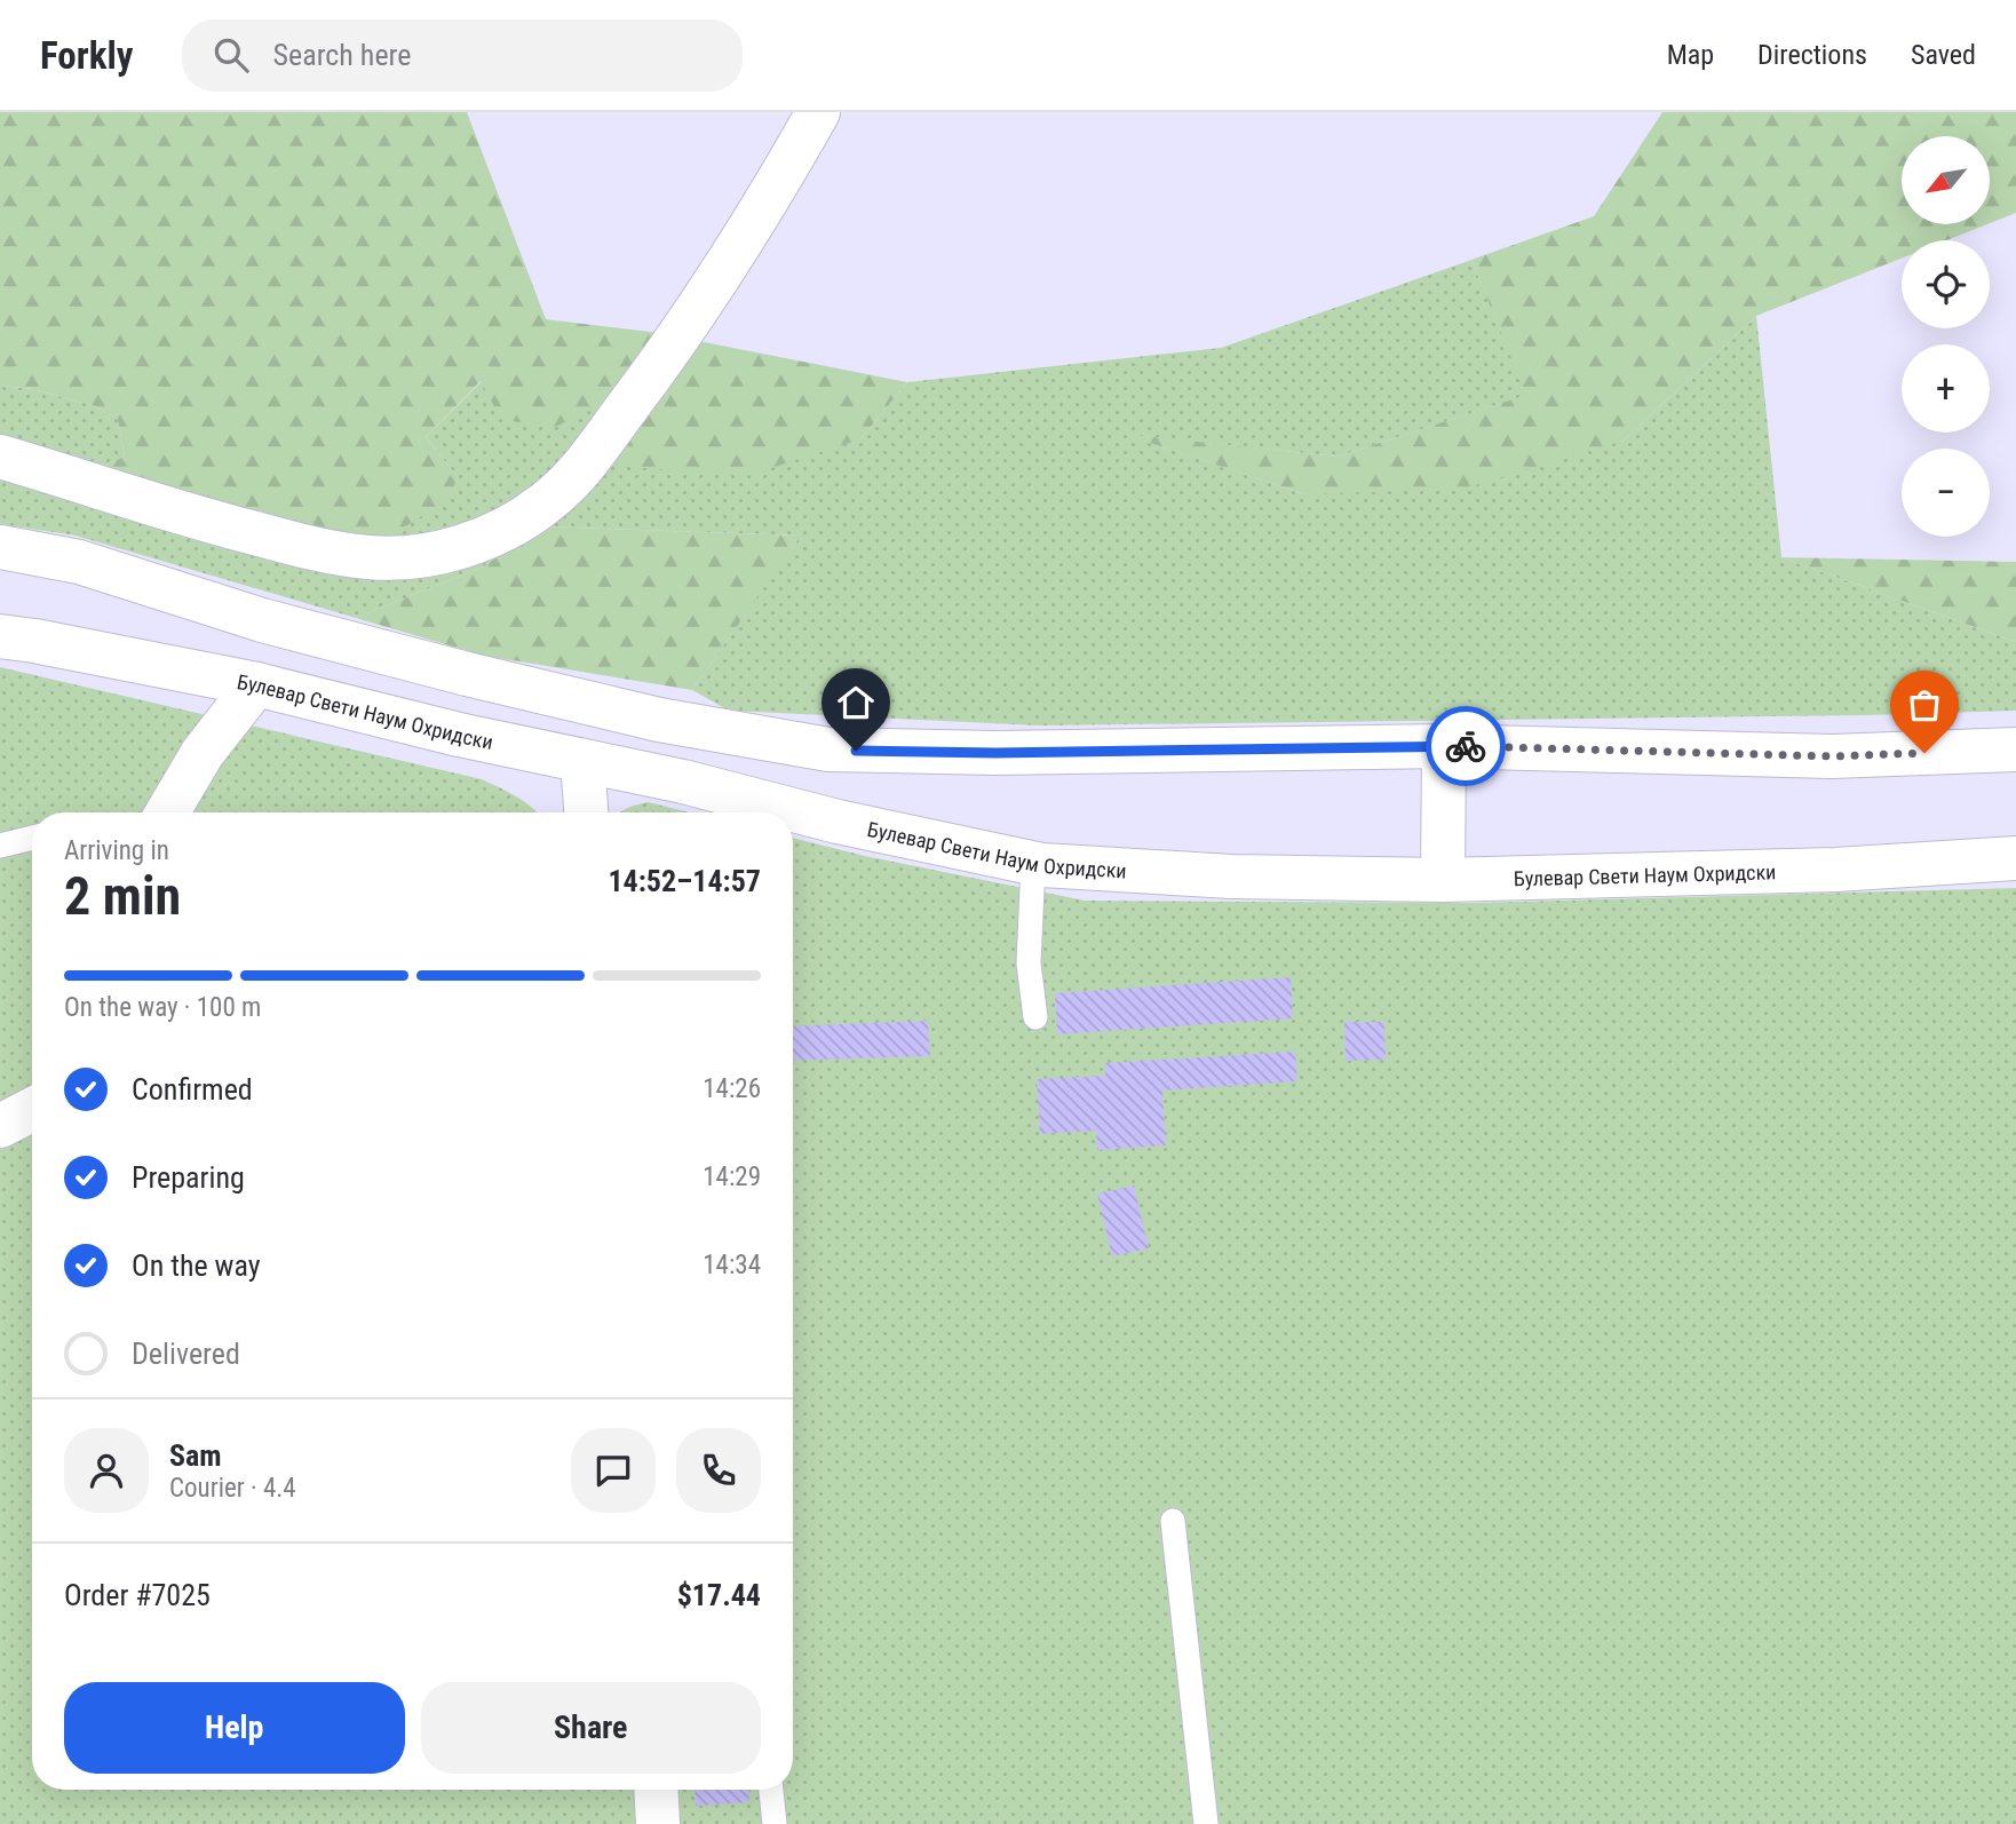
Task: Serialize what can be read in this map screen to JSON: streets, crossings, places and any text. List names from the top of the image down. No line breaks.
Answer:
{"streets":{"main road":["Булевар Свети Наум Охридски"]},"north":"bottom left","page":{"header":"Forkly","search":"Search here","nav":["Map","Directions","Saved"],"map_buttons":["+","−"],"heading":["2 min","Arriving in","14:52–14:57"],"panel":["Sam","Courier · 4.4","Order #7025","$17.44"],"bar":"On the way · 100 m","list":[["Confirmed","14:26"],["Preparing","14:29"],["On the way","14:34"],"Delivered"],"buttons":["Help","Share"]}}
